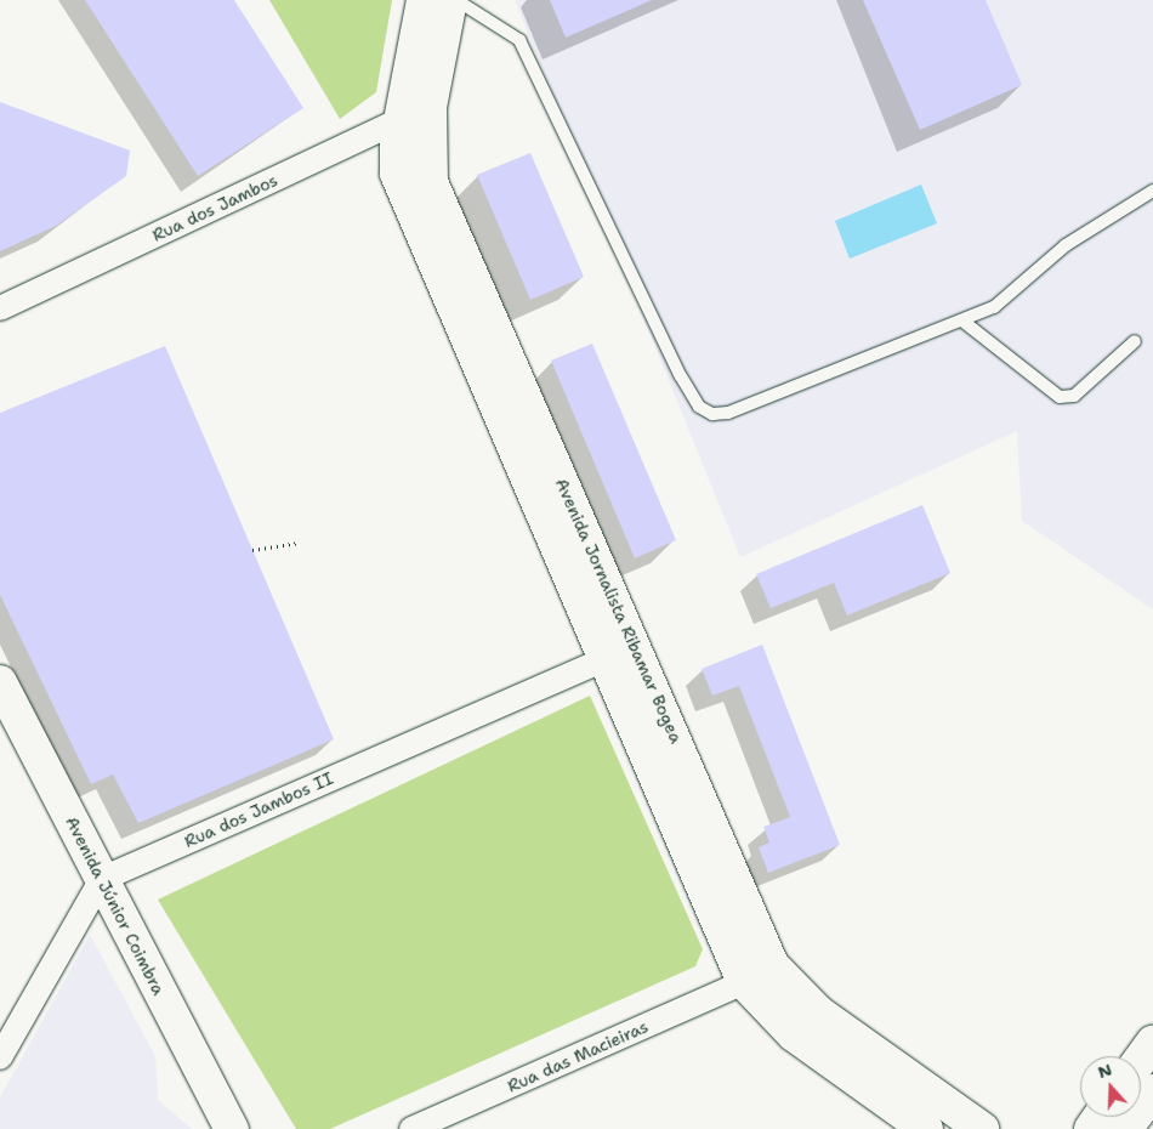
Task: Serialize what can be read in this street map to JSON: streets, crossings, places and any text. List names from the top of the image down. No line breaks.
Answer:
{"streets":{"main road":["Avenida Jornalista Ribamar Bogea","Avenida Júnior Coimbra"],"street":["Rua dos Jambos","Rua dos Jambos II","Rua das Macieiras"]},"crossings":[["Rua dos Jambos","Avenida Jornalista Ribamar Bogea"],["Avenida Jornalista Ribamar Bogea","Rua dos Jambos II"],["Avenida Jornalista Ribamar Bogea","Rua das Macieiras"],["Rua dos Jambos II","Avenida Júnior Coimbra"]],"north":"top"}
